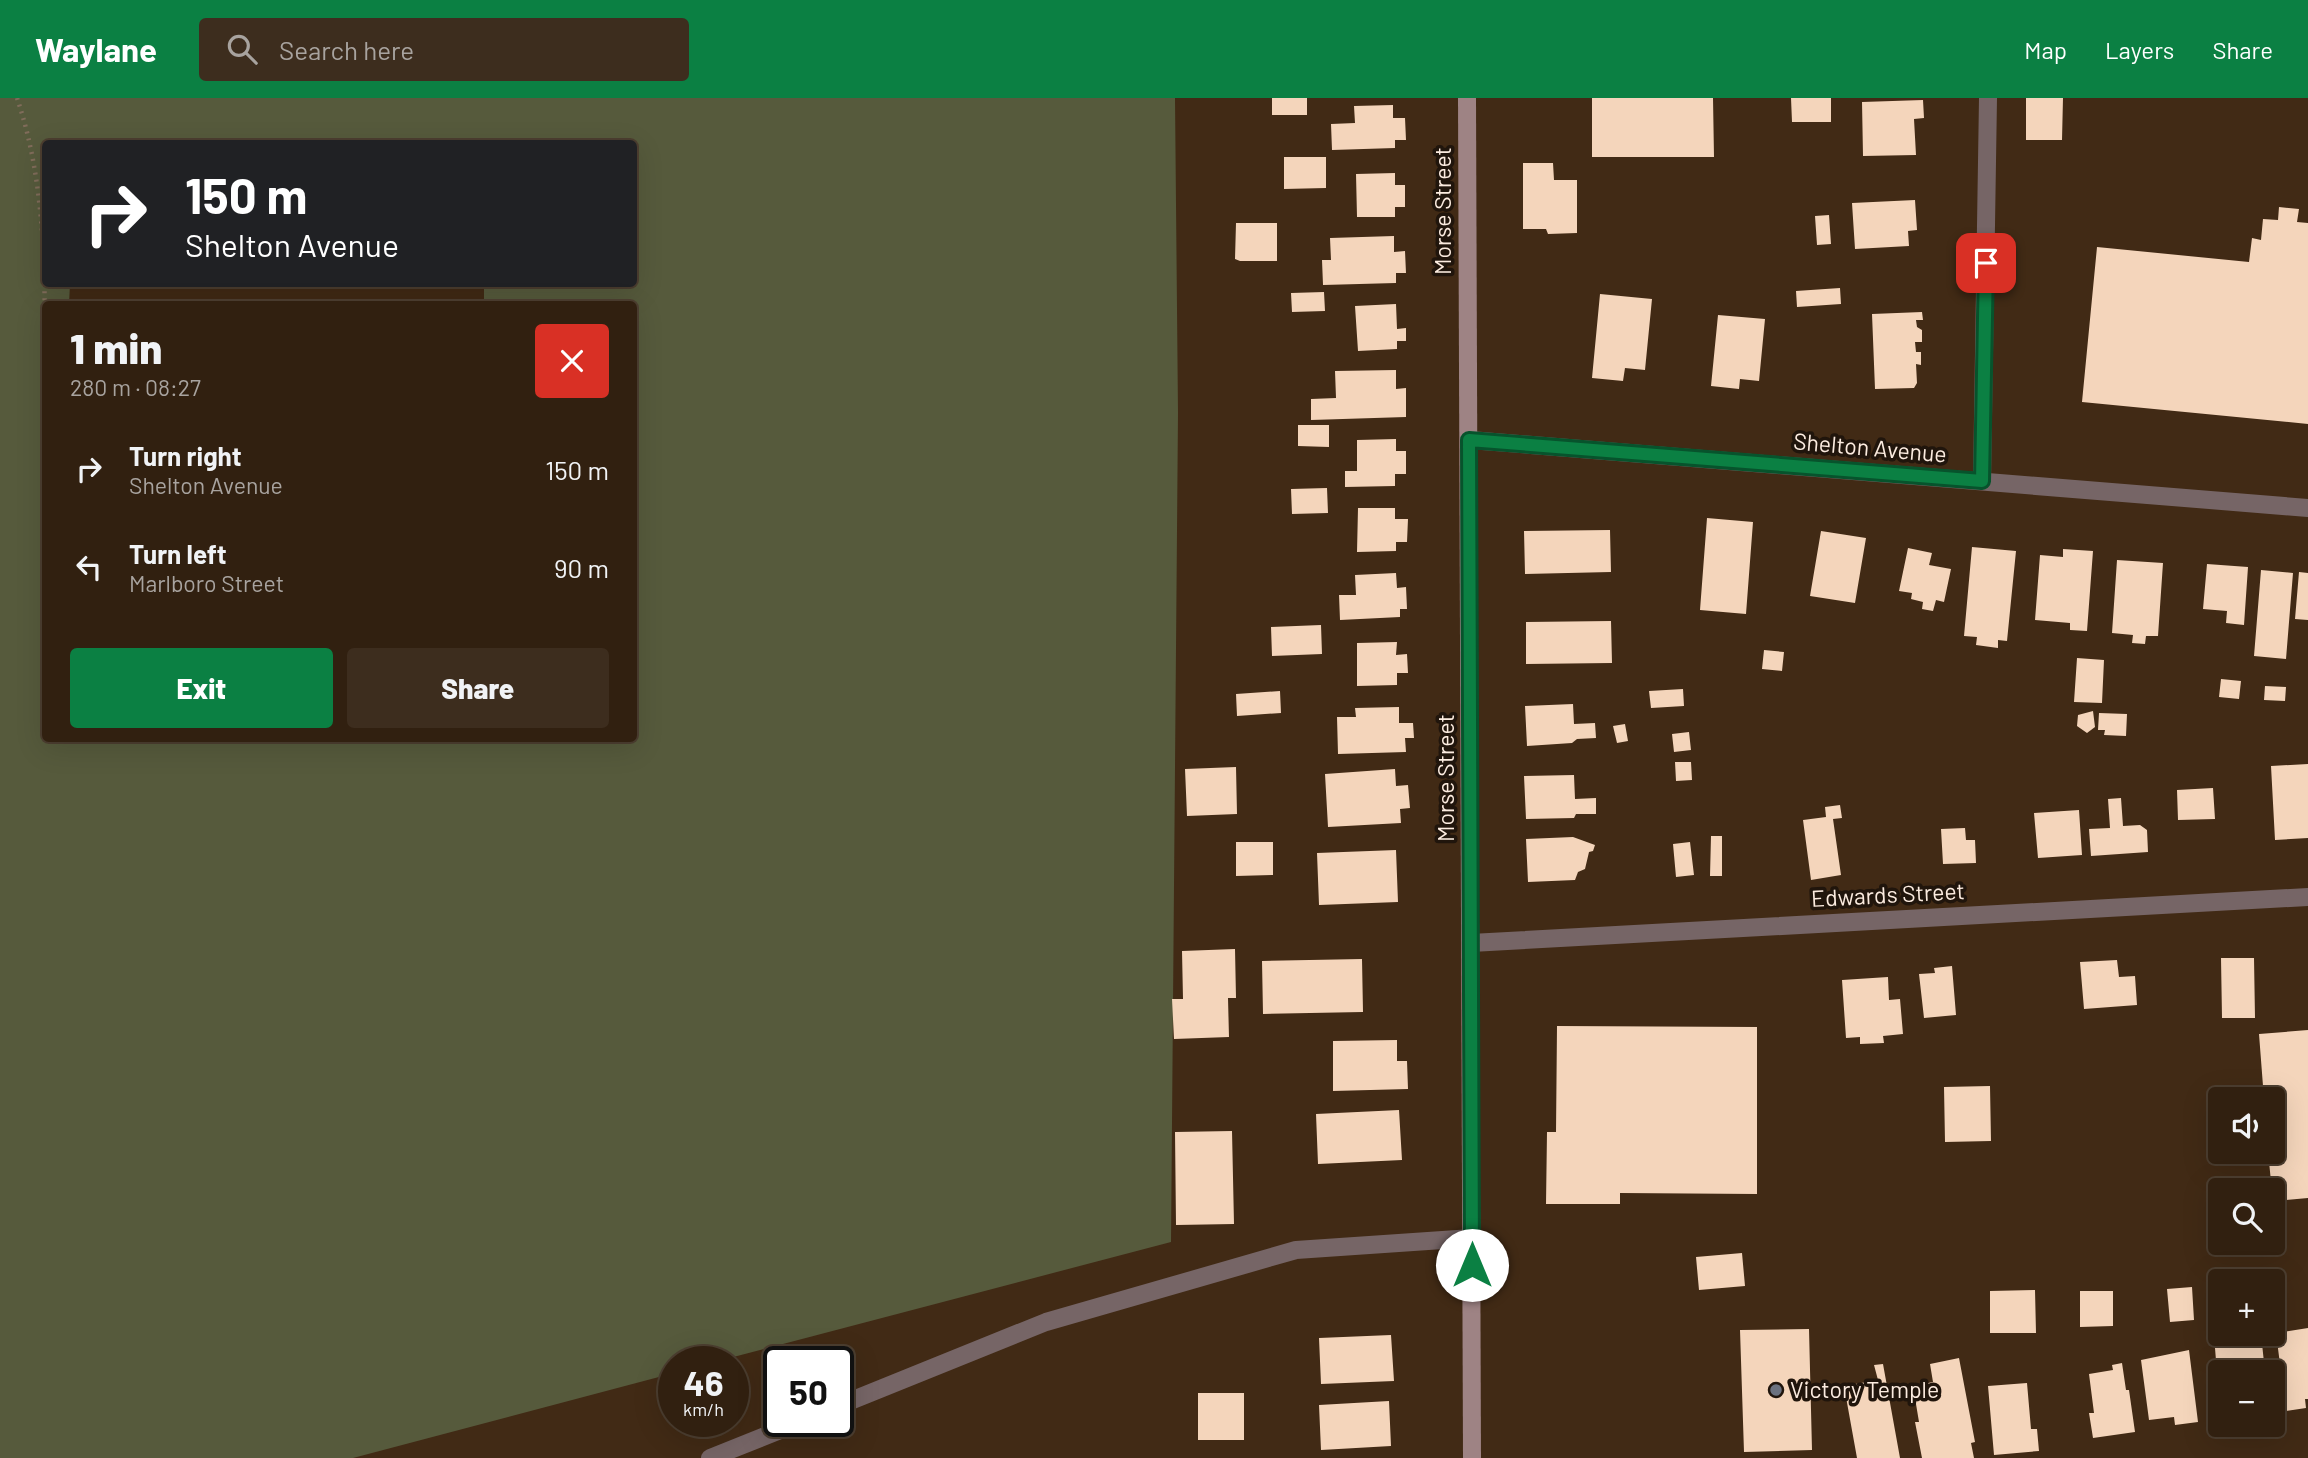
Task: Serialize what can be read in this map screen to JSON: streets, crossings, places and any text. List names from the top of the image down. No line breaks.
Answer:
{"streets":{"main road":["Morse Street"],"street":["Shelton Avenue","Edwards Street"]},"crossings":[["Morse Street","Shelton Avenue"],["Morse Street","Edwards Street"]],"places":["Victory Temple"],"page":{"header":"Waylane","search":"Search here","nav":["Map","Layers","Share"],"turn":["150 m","Shelton Avenue"],"heading":["1 min","280 m · 08:27"],"list":[{"name":"Turn right","note":"Shelton Avenue","value":"150 m"},{"name":"Turn left","note":"Marlboro Street","value":"90 m"}],"buttons":["Exit","Share"],"map_buttons":["+","−"],"speed":"46 km/h","limit":"50"}}
